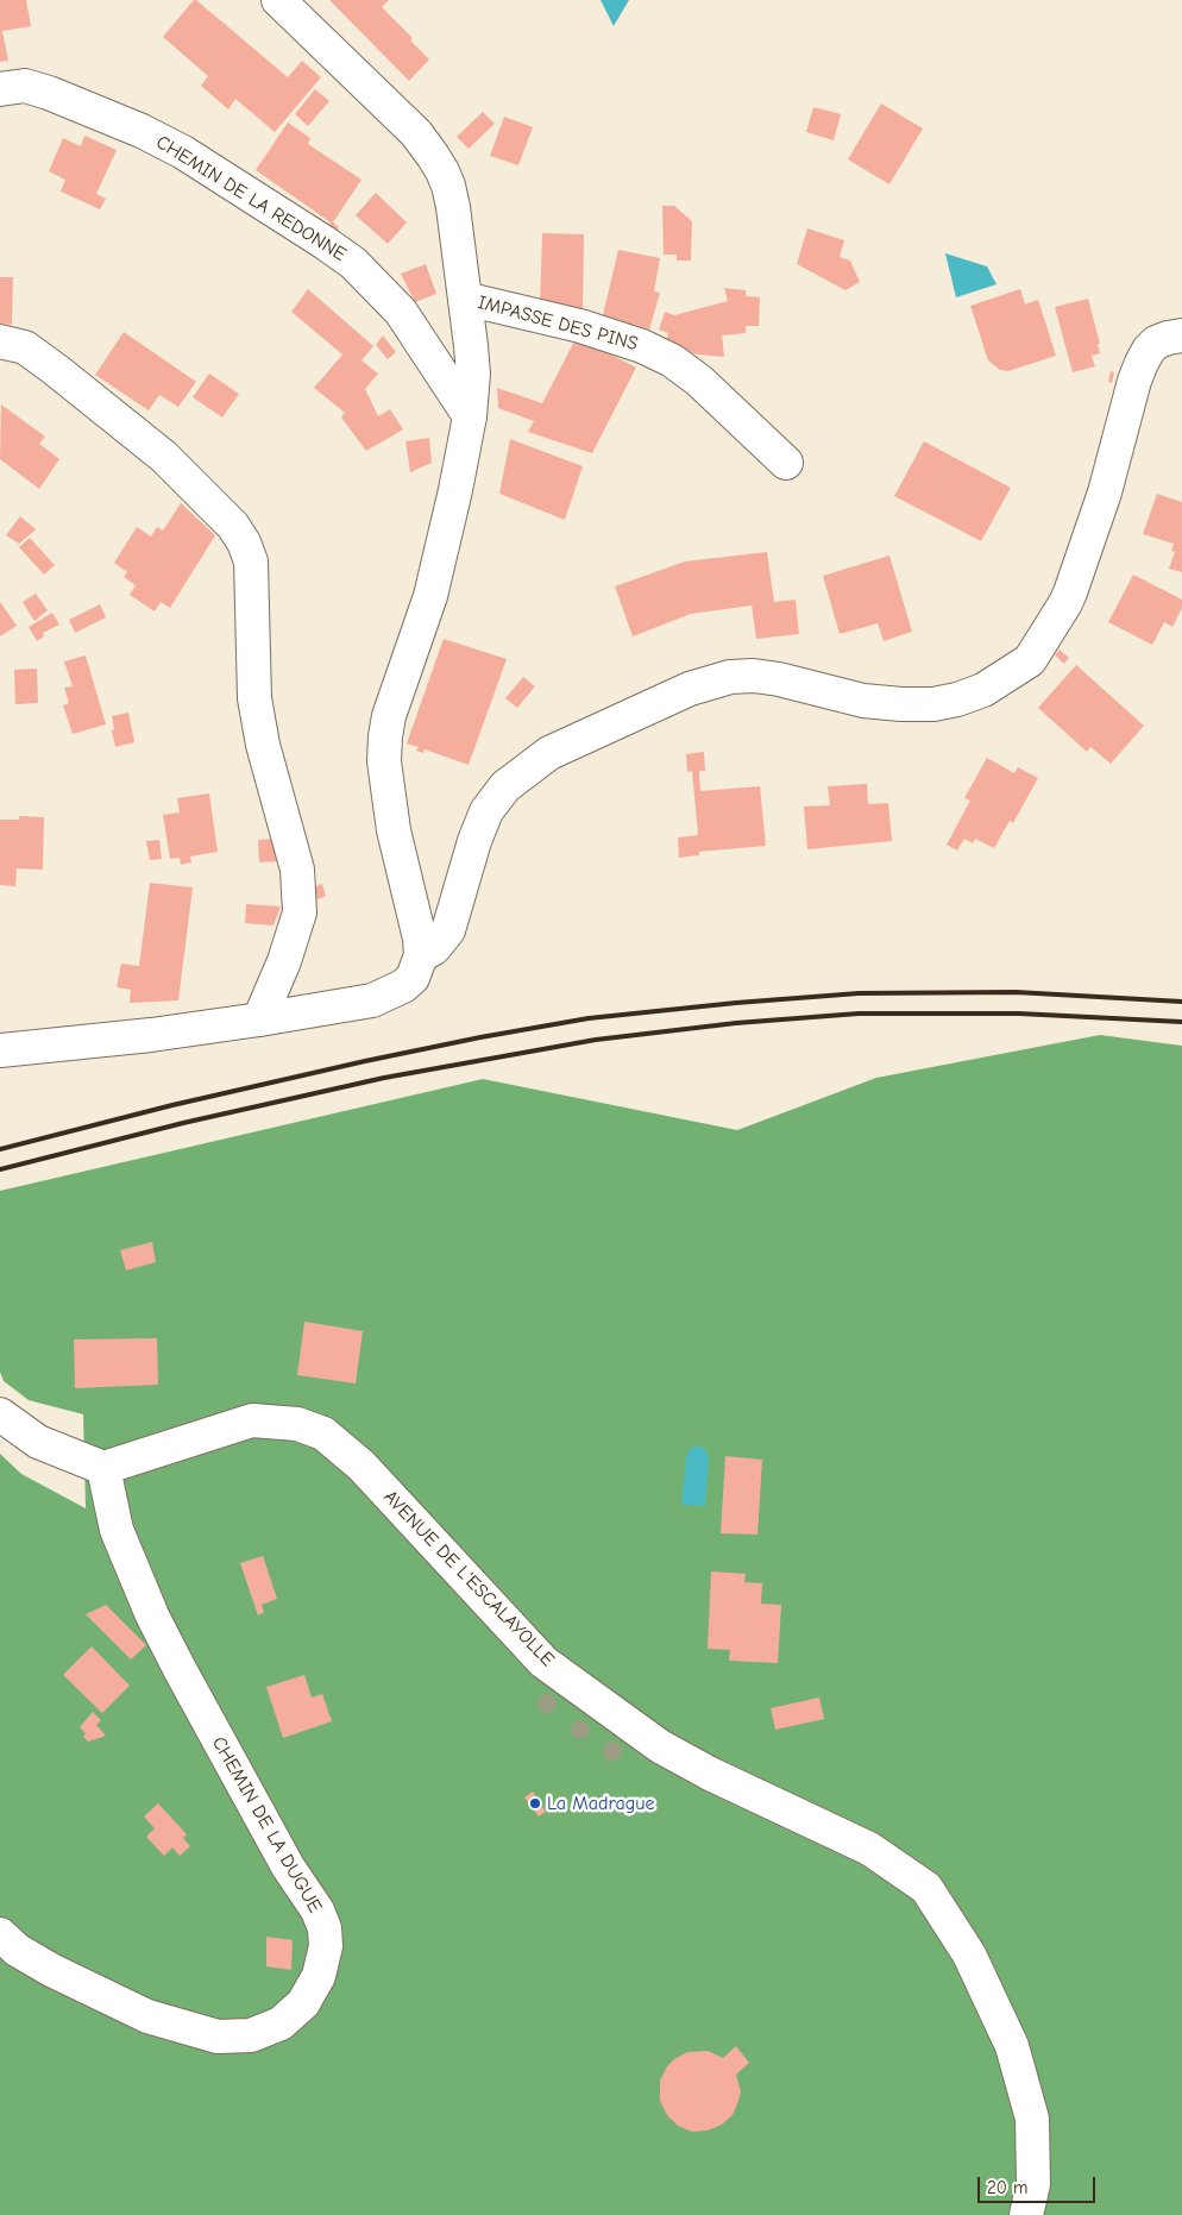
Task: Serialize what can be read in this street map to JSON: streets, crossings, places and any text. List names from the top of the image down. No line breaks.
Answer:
{"streets":{"street":["CHEMIN DE LA REDONNE","IMPASSE DES PINS","AVENUE DE L'ESCALAYOLLE","CHEMIN DE LA DUGUE"]},"crossings":[["AVENUE DE L'ESCALAYOLLE","CHEMIN DE LA DUGUE"]],"places":["La Madrague"],"scale_bar":"20 m"}
